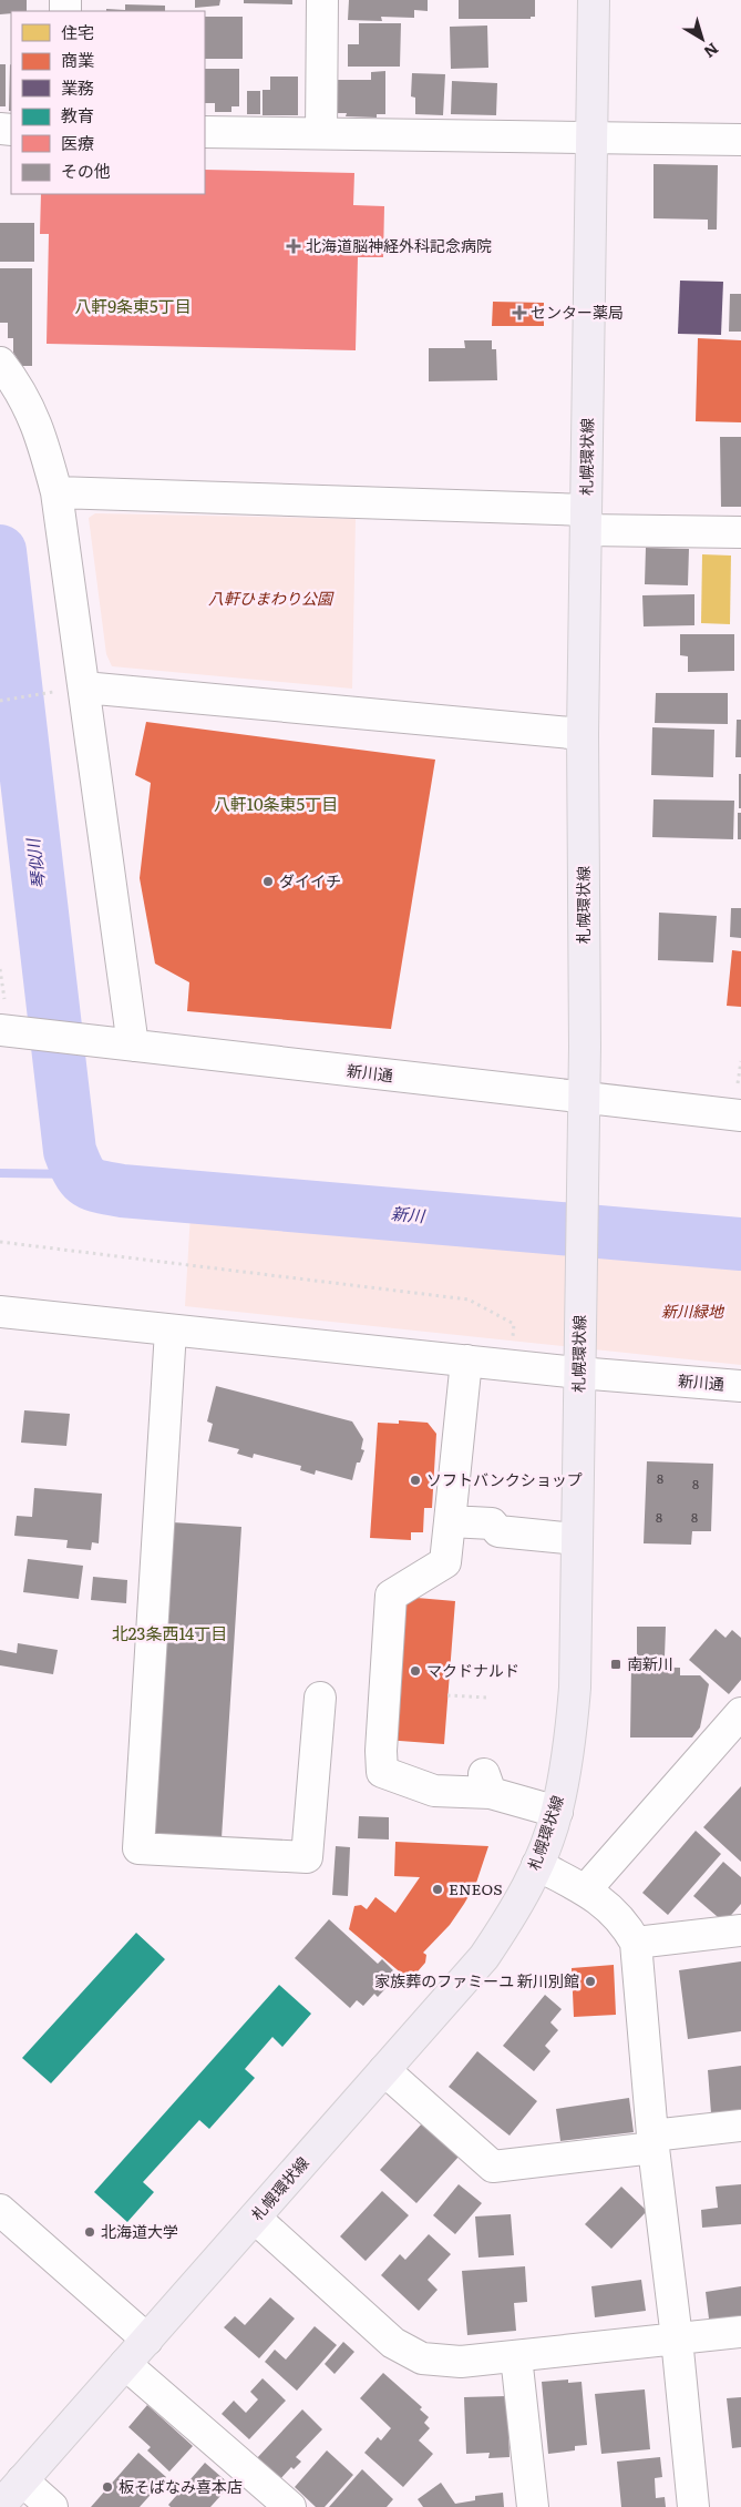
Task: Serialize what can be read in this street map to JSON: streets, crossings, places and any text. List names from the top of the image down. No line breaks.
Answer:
{"streets":{"main road":["札幌環状線"],"street":["新川通"]},"crossings":[["札幌環状線","新川通"]],"districts":["八軒9条東5丁目","八軒10条東5丁目","北23条西14丁目"],"water":["琴似川","新川"],"parks":["八軒ひまわり公園","新川緑地"],"places":{"health":["北海道脳神経外科記念病院","センター薬局"],"other":["ダイイチ","ソフトバンクショップ","マクドナルド","ENEOS","家族葬のファミーユ 新川別館","北海道大学","板そばなみ喜本店"],"transit":["南新川"]},"house_numbers":["8","8","8","8"],"legend":["住宅","商業","業務","教育","医療","その他"],"north":"bottom right"}
